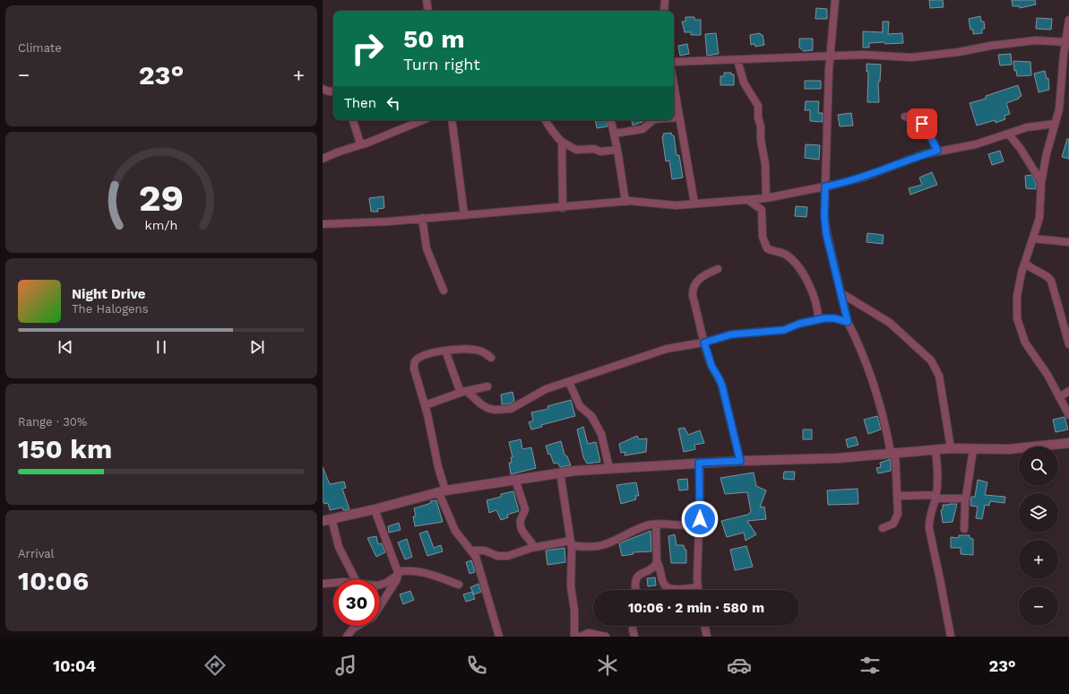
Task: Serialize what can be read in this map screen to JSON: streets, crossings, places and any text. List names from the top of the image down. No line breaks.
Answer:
{"page":{"tile":["Climate",["Range · 30%","150 km"],["Arrival","10:06"]],"turn":["50 m","Turn right"],"heat":["−","23°","+"],"then":"Then","song":["Night Drive","The Halogens"],"map_buttons":["+","−"],"limit":"30","trip":"10:06 · 2 min · 580 m","tabs":["10:04","23°"],"gauge":["29","km/h"]}}
